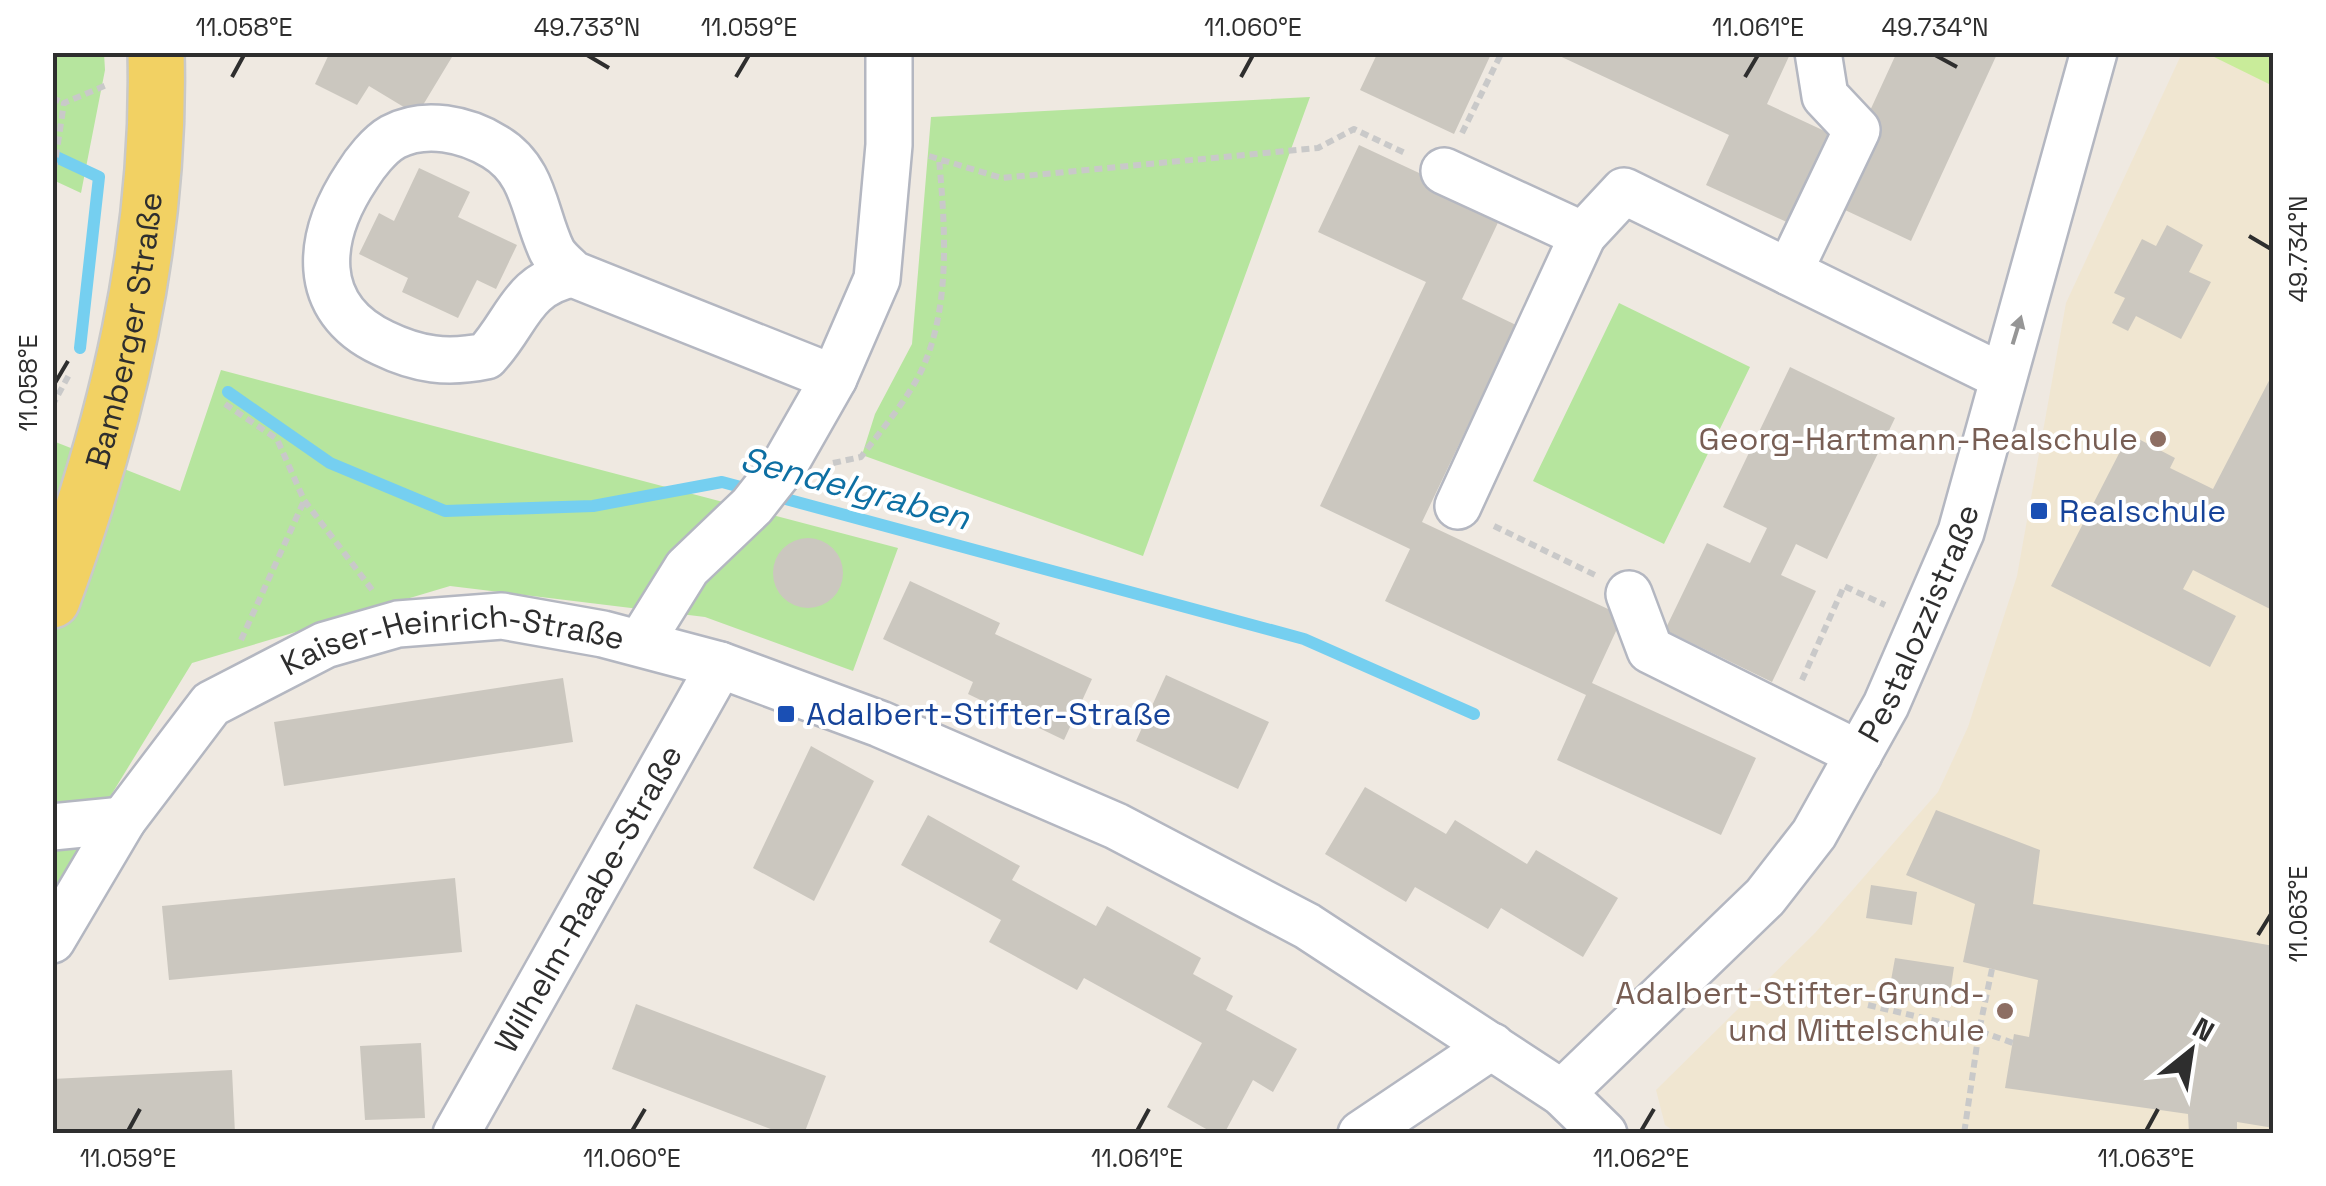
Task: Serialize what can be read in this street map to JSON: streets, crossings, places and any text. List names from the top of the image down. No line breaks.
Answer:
{"streets":{"main road":["Bamberger Straße"],"street":["Pestalozzistraße","Kaiser-Heinrich-Straße","Wilhelm-Raabe-Straße"]},"water":["Sendelgraben"],"places":{"other":["Georg-Hartmann-Realschule","Adalbert-Stifter-Grund- und Mittelschule"],"transit":["Realschule","Adalbert-Stifter-Straße"]},"north":"top right","coordinates":["11.058°E","49.733°N","11.059°E","11.060°E","11.061°E","49.734°N","11.063°E","11.062°E"]}
